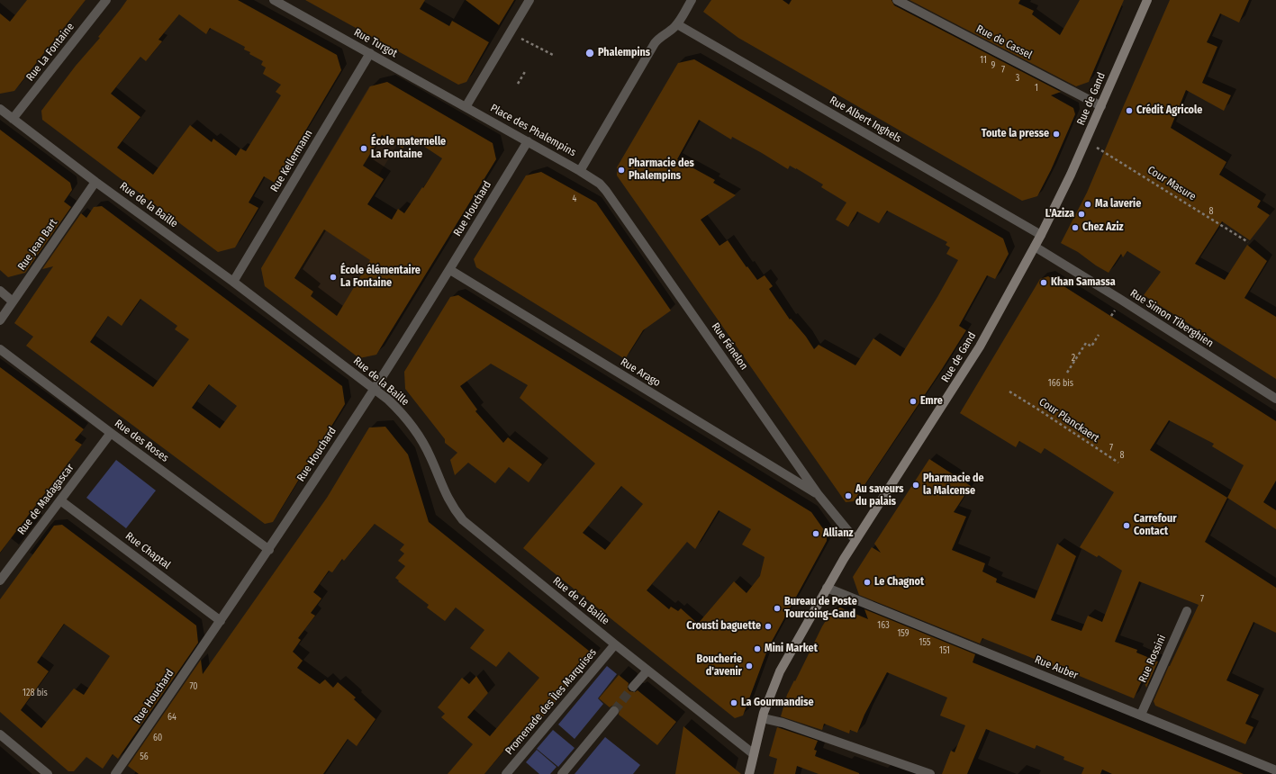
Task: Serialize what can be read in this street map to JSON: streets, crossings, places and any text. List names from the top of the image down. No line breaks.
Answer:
{"streets":{"main road":["Rue de Gand"],"street":["Rue de Cassel","Rue Turgot","Rue La Fontaine","Rue Albert Inghels","Place des Phalempins","Rue Kellermann","Rue de la Baille","Rue Houchard","Rue Jean Bart","Rue Simon Tiberghien","Rue Fénelon","Rue Arago","Rue des Roses","Rue de Madagascar","Rue Chaptal","Rue Rossini","Rue Auber","Promenade des Îles Marquises"],"path":["Cour Masure","Cour Planckaert"]},"crossings":[["Rue de Cassel","Rue de Gand"],["Rue Turgot","Place des Phalempins"],["Rue Turgot","Rue Kellermann"],["Rue La Fontaine","Rue de la Baille"],["Rue de Gand","Rue Albert Inghels"],["Rue de Gand","Cour Masure"],["Rue de Gand","Rue de la Baille"],["Rue de Gand","Rue Simon Tiberghien"],["Rue de Gand","Rue Fénelon"],["Rue de Gand","Rue Auber"],["Rue Albert Inghels","Place des Phalempins"],["Place des Phalempins","Rue Houchard"],["Place des Phalempins","Rue Fénelon"],["Rue Kellermann","Rue de la Baille"],["Rue de la Baille","Rue Houchard"],["Rue de la Baille","Rue Jean Bart"],["Rue de la Baille","Promenade des Îles Marquises"],["Rue Houchard","Rue Arago"],["Rue Houchard","Rue des Roses"],["Rue Houchard","Rue Chaptal"],["Rue Fénelon","Rue Arago"],["Rue des Roses","Rue de Madagascar"],["Rue de Madagascar","Rue Chaptal"],["Rue Rossini","Rue Auber"]],"places":["Phalempins","Crédit Agricole","Toute la presse","École maternelle La Fontaine","Pharmacie des Phalempins","Ma laverie","L'Aziza","Chez Aziz","École élémentaire La Fontaine","Khan Samassa","Emre","Pharmacie de la Malcense","Au saveurs du palais","Carrefour Contact","Allianz","Le Chagnot","Bureau de Poste Tourcoing-Gand","Crousti baguette","Mini Market","Boucherie d'avenir","La Gourmandise"],"house_numbers":["11","9","7","3","1","4","8","2","166 bis","7","8","7","163","159","155","151","70","128 bis","64","60","56"]}
